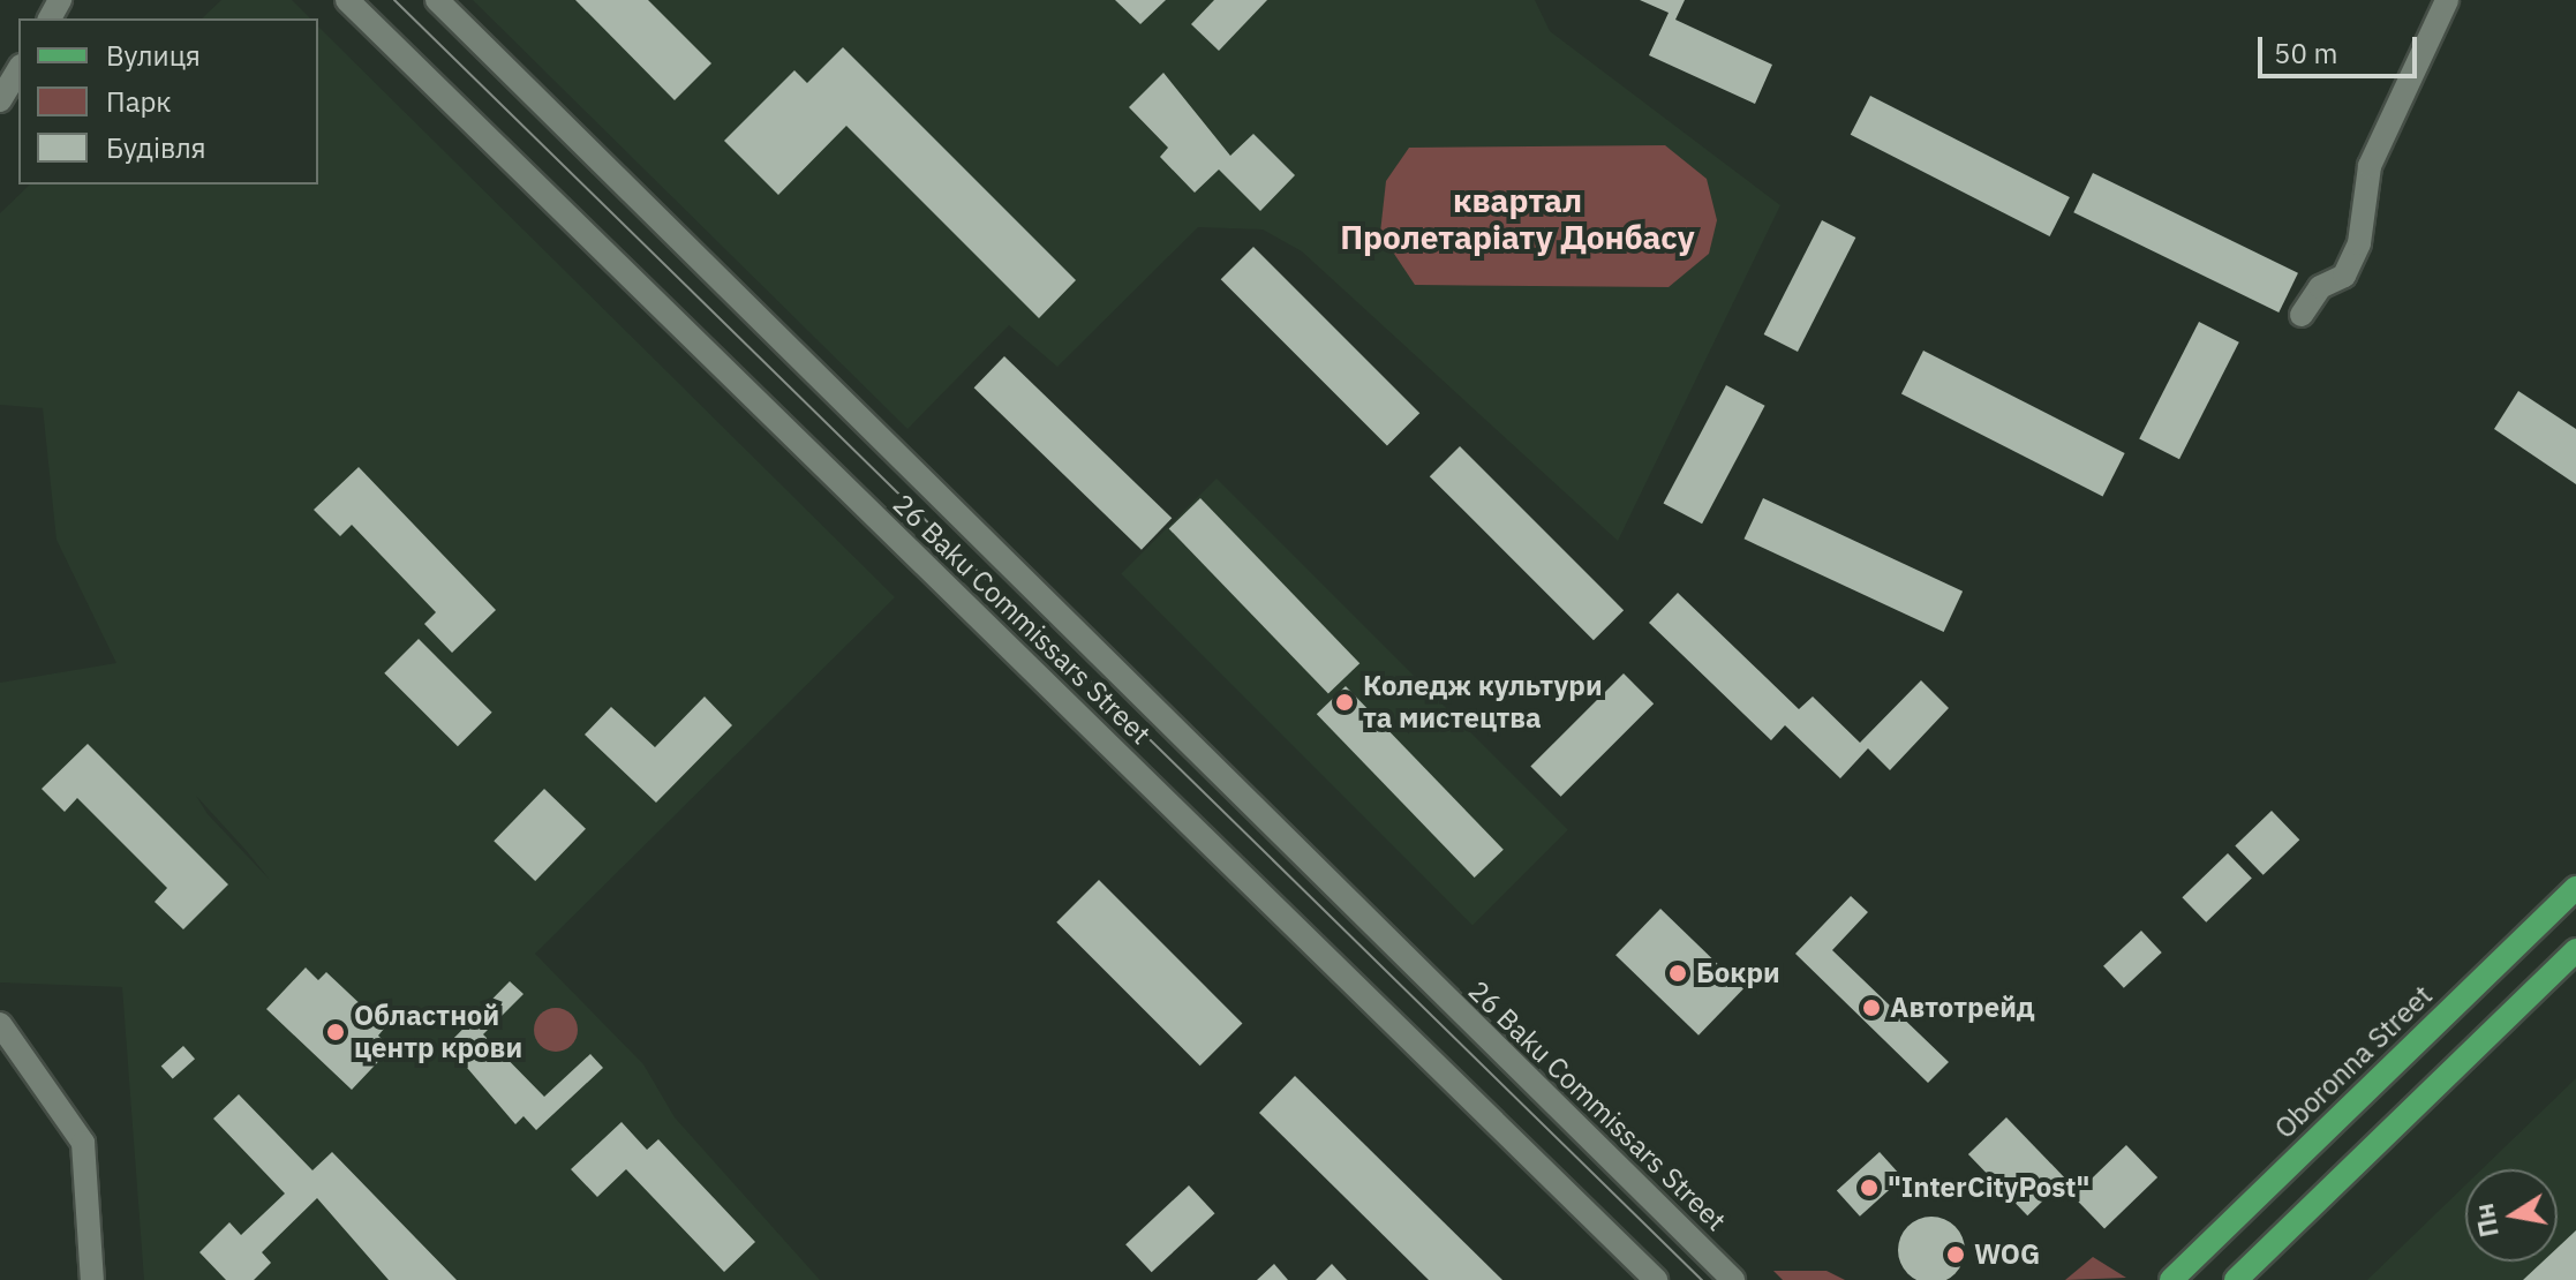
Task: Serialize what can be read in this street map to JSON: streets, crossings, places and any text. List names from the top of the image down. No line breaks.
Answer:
{"streets":{"main road":["Oboronna Street"],"street":["26 Baku Commissars Street"]},"districts":["квартал Пролетаріату Донбасу"],"places":["Коледж культури та мистецтва","Бокри","Автотрейд","Областной центр крови","\"InterCityPost\"","WOG"],"legend":["Вулиця","Парк","Будівля"],"scale_bar":"50 m","north":"left"}
